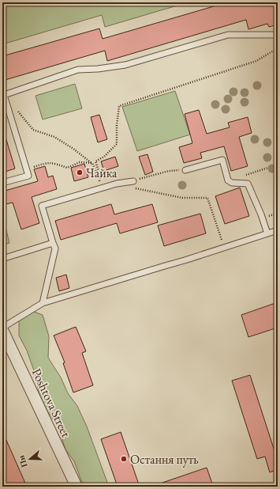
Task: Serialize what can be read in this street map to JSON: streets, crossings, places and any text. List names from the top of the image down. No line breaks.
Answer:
{"streets":{"street":["Poshtova Street"]},"places":["Чайка","Остання путь"],"north":"left"}
